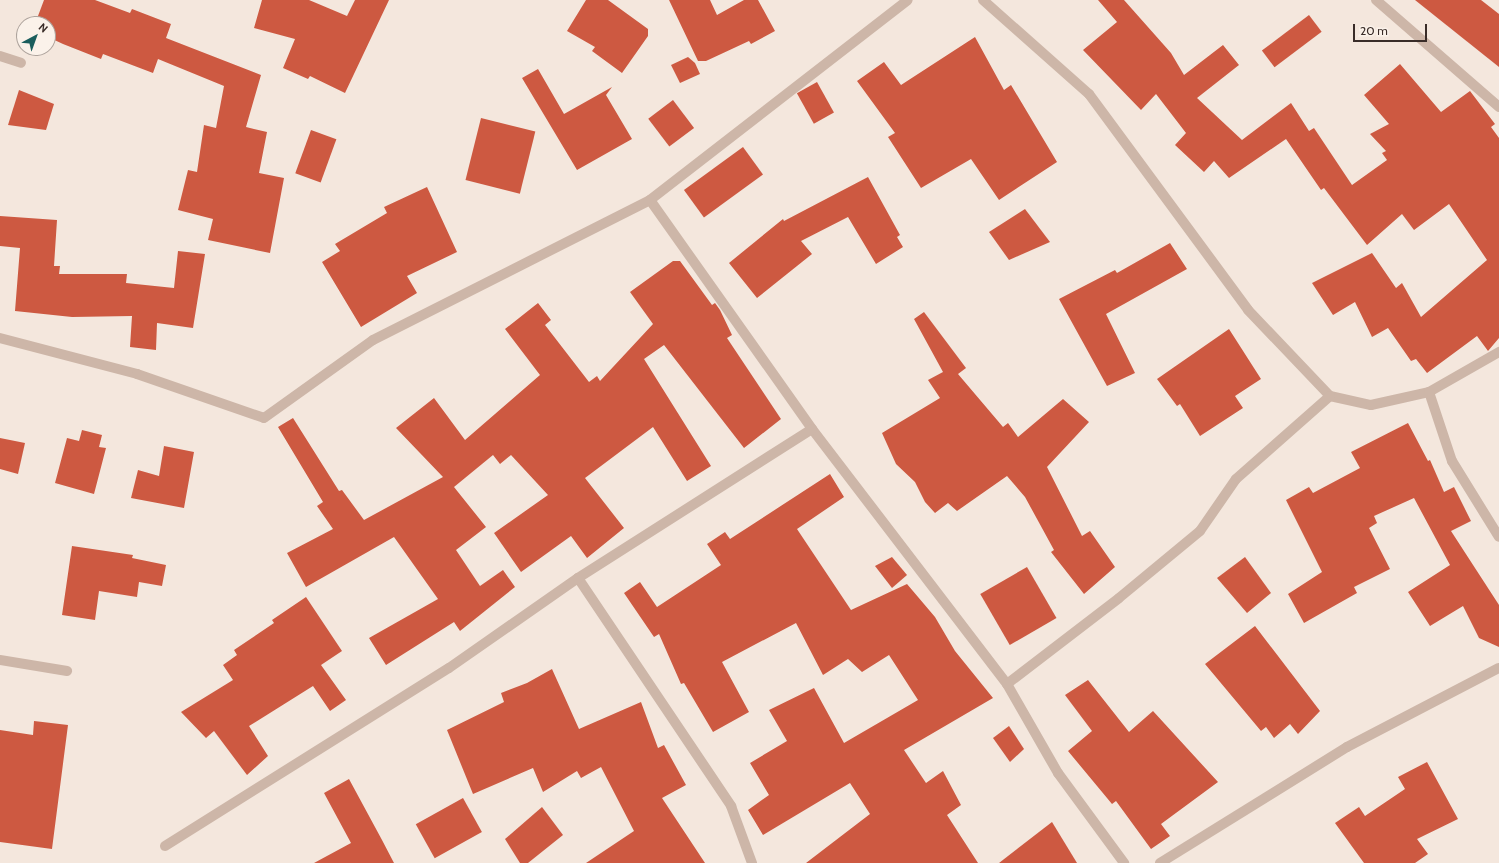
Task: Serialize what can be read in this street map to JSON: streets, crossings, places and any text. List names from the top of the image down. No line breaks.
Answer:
{"scale_bar":"20 m","north":"top right"}
